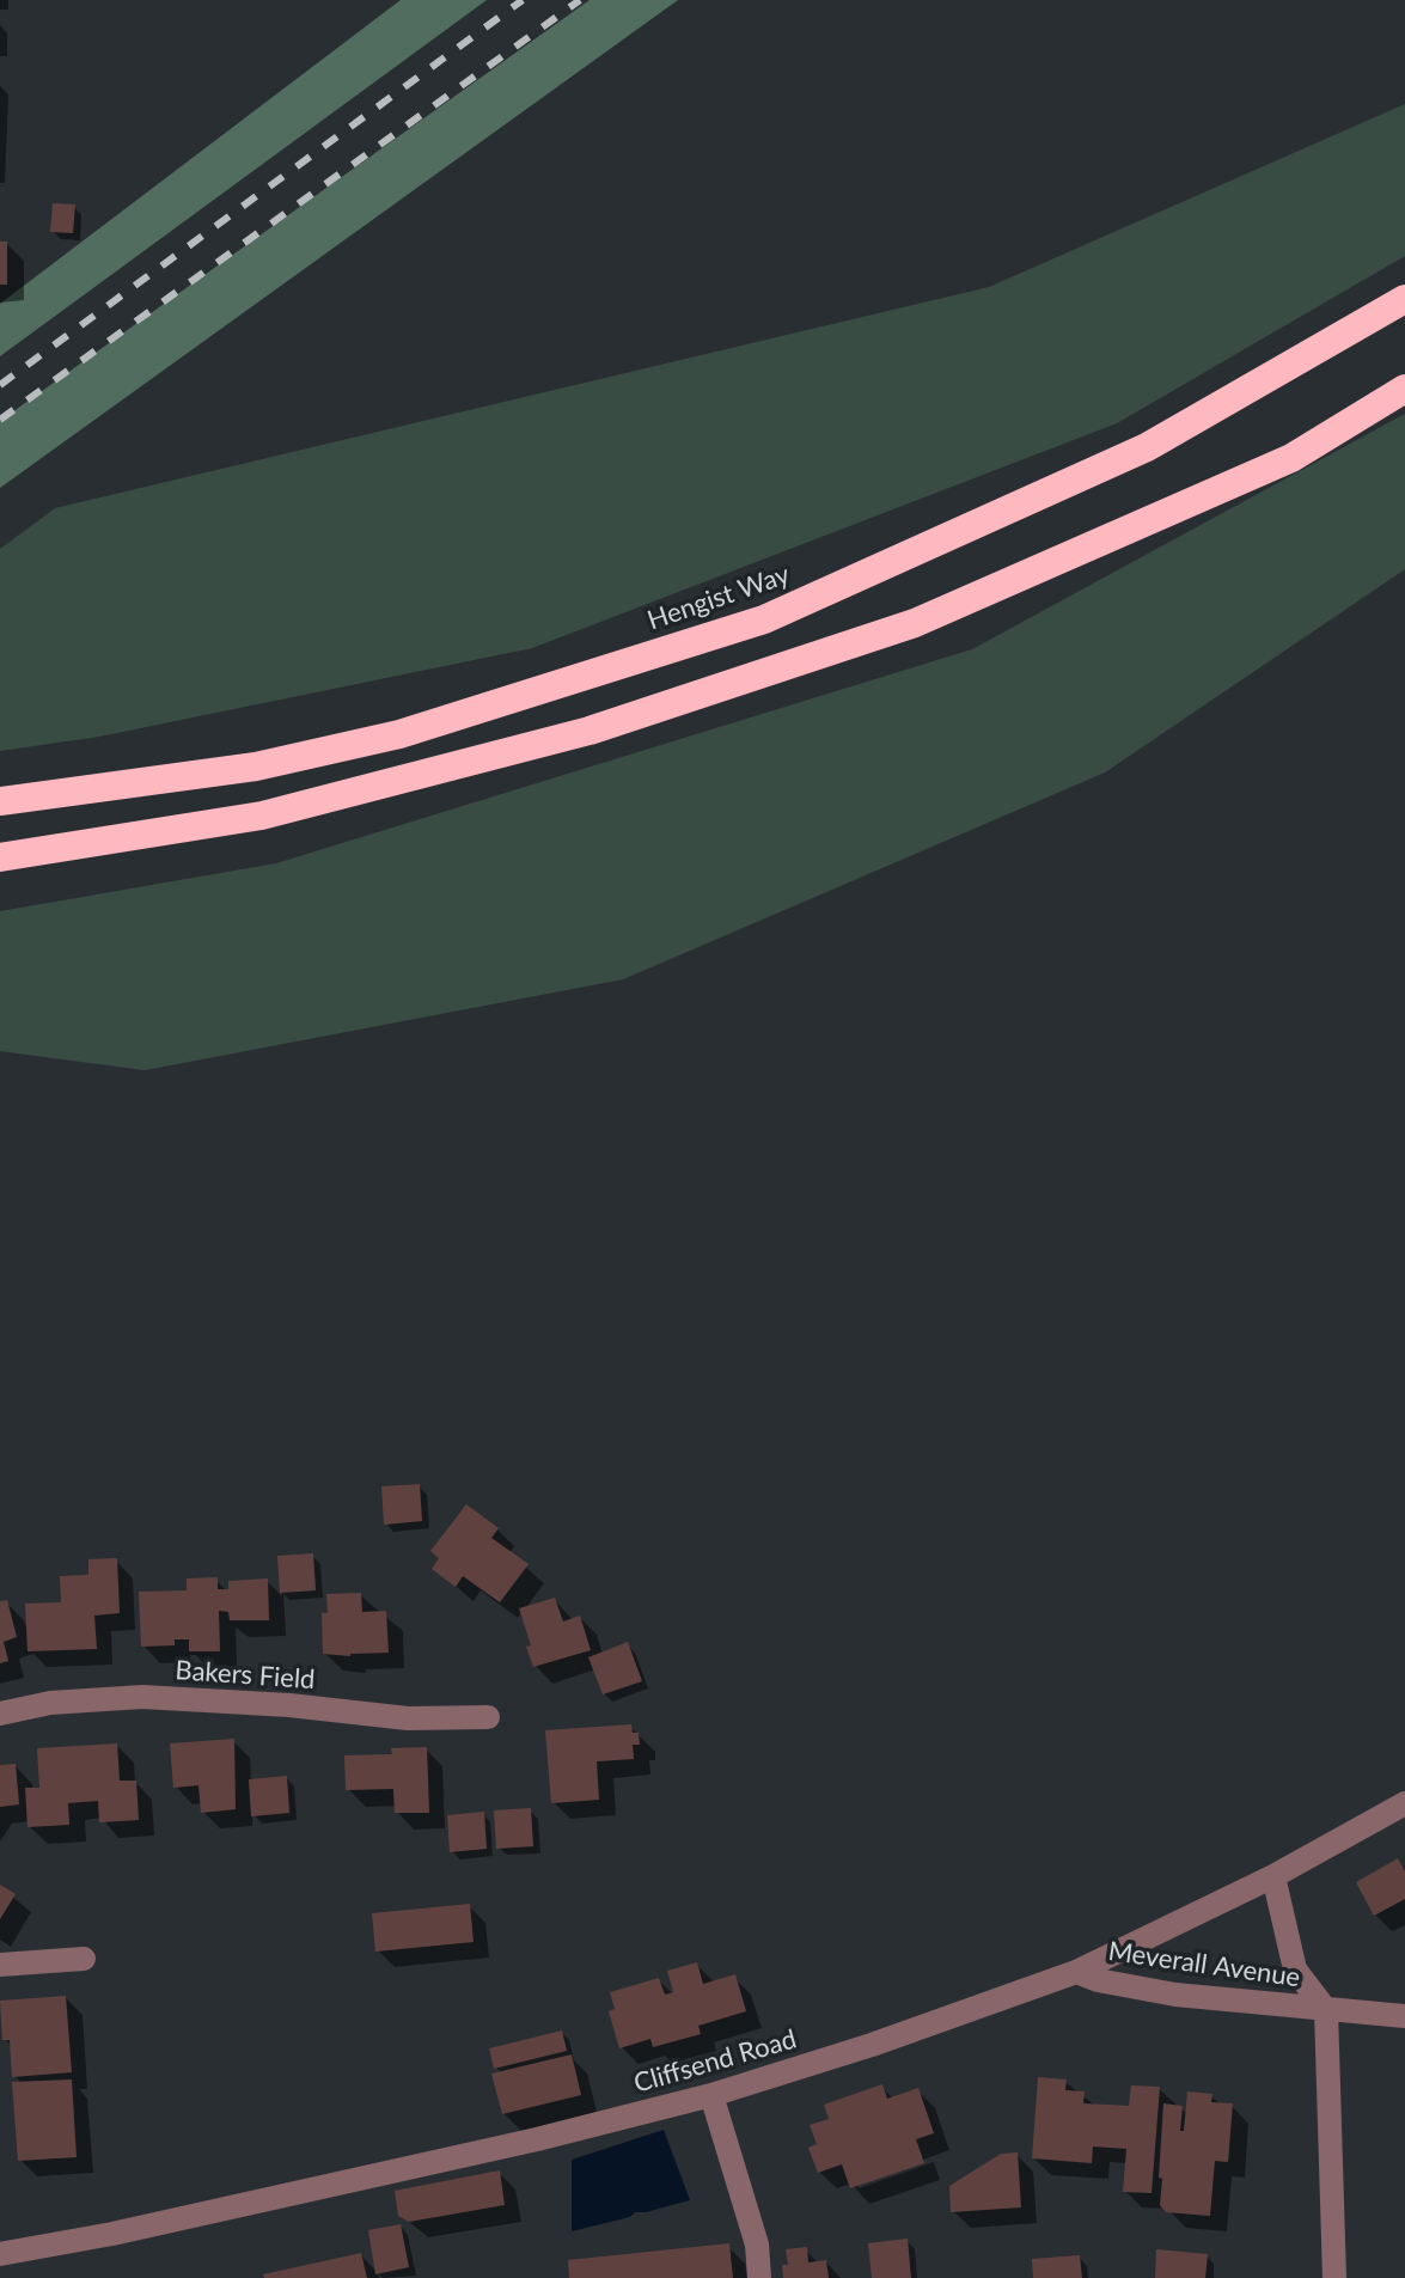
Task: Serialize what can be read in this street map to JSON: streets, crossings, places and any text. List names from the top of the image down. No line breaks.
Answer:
{"streets":{"highway":["Hengist Way"],"street":["Bakers Field","Meverall Avenue","Cliffsend Road"]},"crossings":[["Meverall Avenue","Cliffsend Road"]]}
